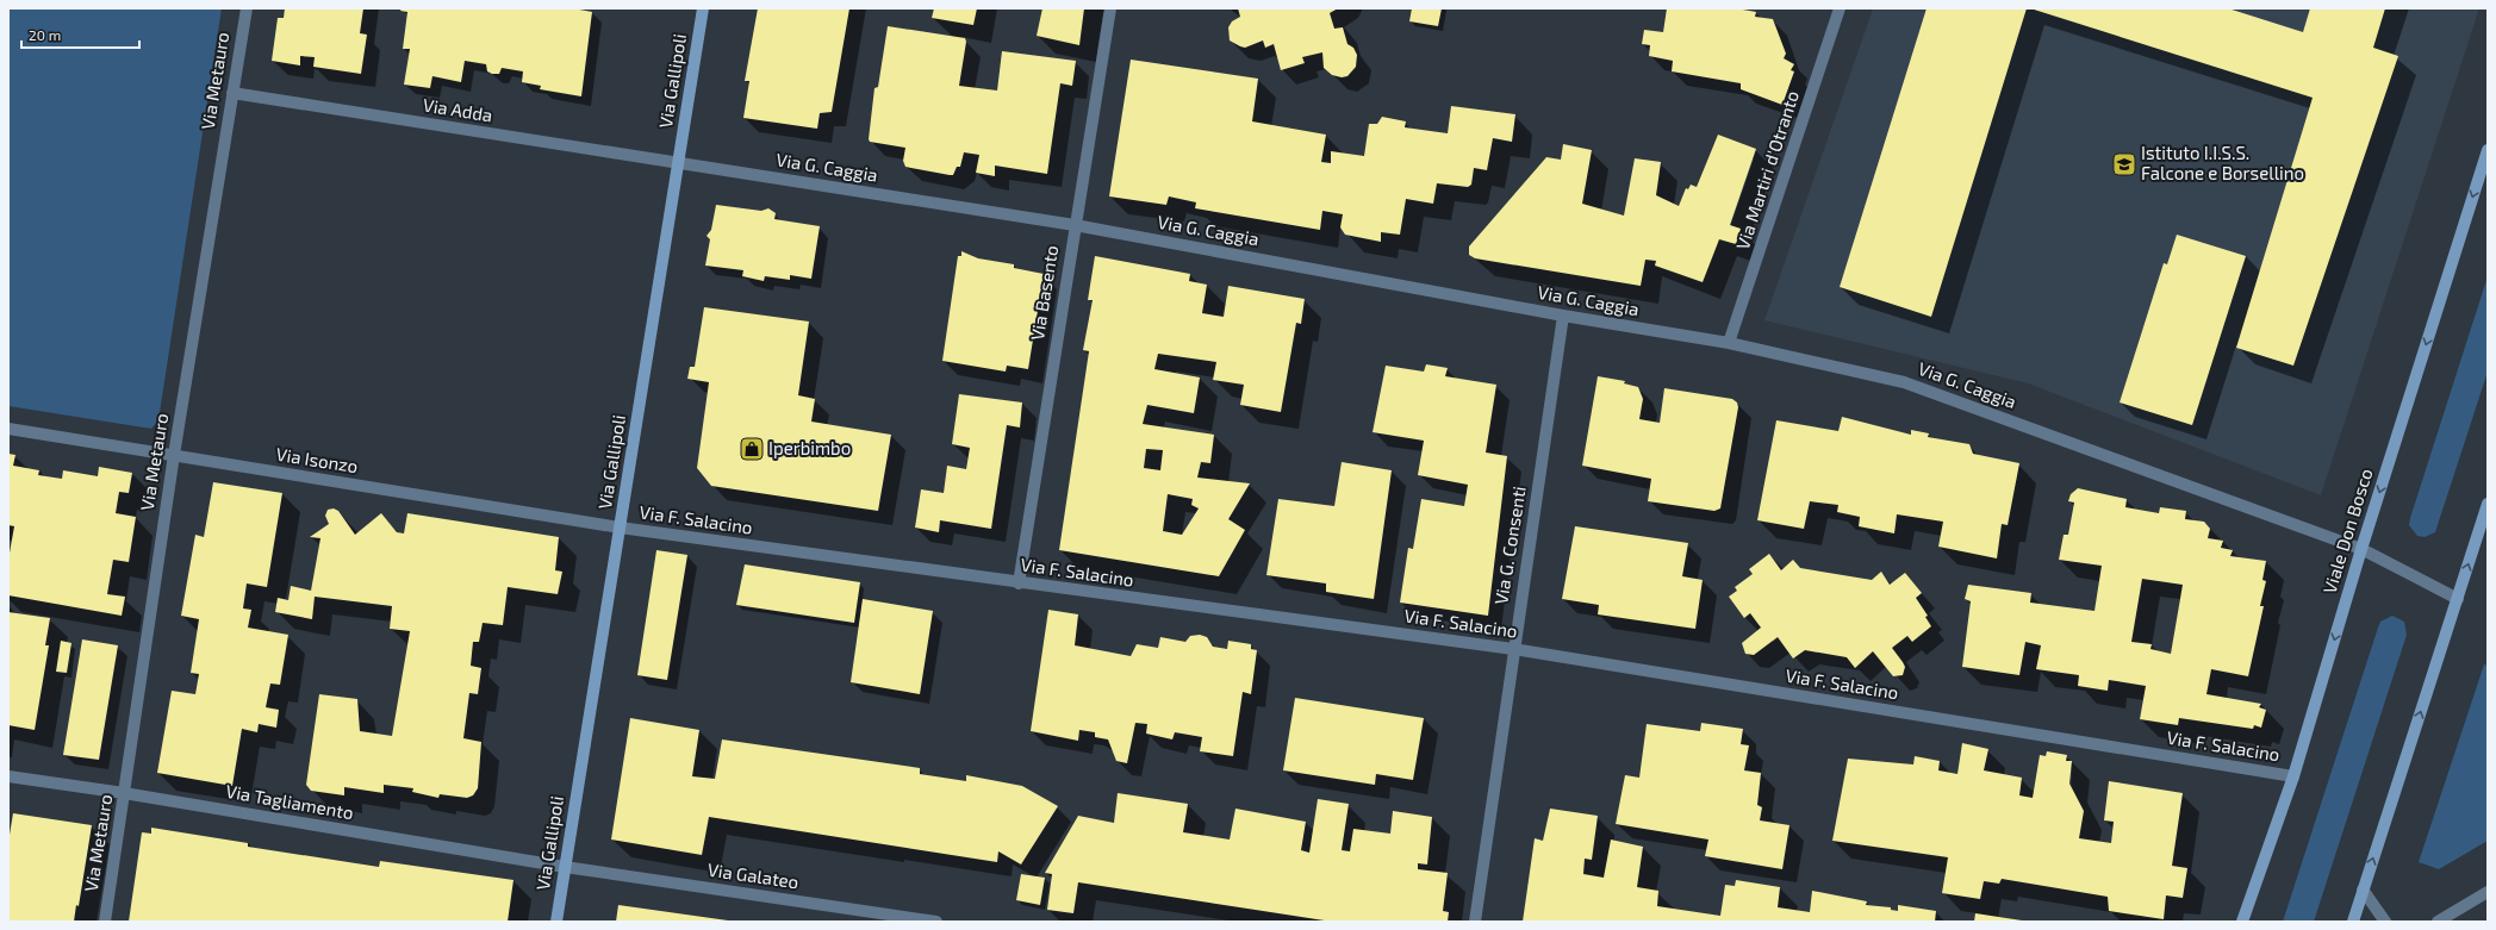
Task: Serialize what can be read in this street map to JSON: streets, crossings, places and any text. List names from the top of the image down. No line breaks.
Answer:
{"streets":{"street":["Via Metauro","Via Gallipoli","Via Adda","Via G. Caggia","Via Martiri d'Otranto","Via Basento","Via Isonzo","Via F. Salacino","Viale Don Bosco","Via G. Consenti","Via Tagliamento","Via Galateo"]},"crossings":[["Via Metauro","Via Adda"],["Via Metauro","Via Isonzo"],["Via Metauro","Via Tagliamento"],["Via Gallipoli","Via Adda"],["Via Gallipoli","Via G. Caggia"],["Via Gallipoli","Via Isonzo"],["Via Gallipoli","Via F. Salacino"],["Via Gallipoli","Via Tagliamento"],["Via Gallipoli","Via Galateo"],["Via Adda","Via G. Caggia"],["Via G. Caggia","Via Martiri d'Otranto"],["Via G. Caggia","Via Basento"],["Via G. Caggia","Viale Don Bosco"],["Via G. Caggia","Via G. Consenti"],["Via Basento","Via F. Salacino"],["Via Isonzo","Via F. Salacino"],["Via F. Salacino","Viale Don Bosco"],["Via F. Salacino","Via G. Consenti"],["Via Tagliamento","Via Galateo"]],"places":{"school or university":["Istituto I.I.S.S. Falcone e Borsellino"],"shop":["Iperbimbo"]},"scale_bar":"20 m"}
